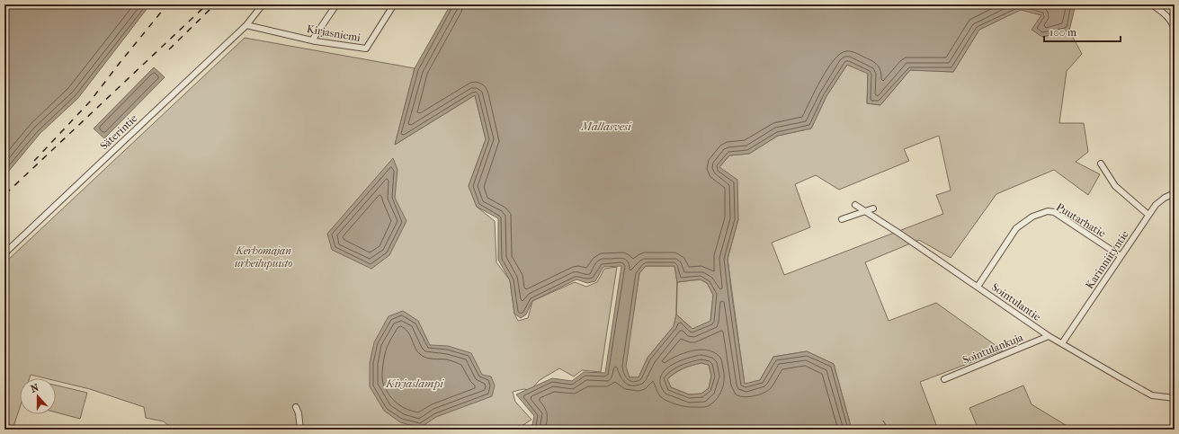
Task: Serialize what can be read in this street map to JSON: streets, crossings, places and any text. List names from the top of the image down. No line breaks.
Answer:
{"streets":{"street":["Kirjasniemi","Säterintie","Puutarhatie","Karinniityntie","Sointulantie","Sointulankuja"]},"crossings":[["Kirjasniemi","Säterintie"],["Puutarhatie","Karinniityntie"],["Puutarhatie","Sointulantie"],["Karinniityntie","Sointulantie"],["Sointulantie","Sointulankuja"]],"water":["Mallasvesi","Kirjaslampi"],"parks":["Kerhomajan urheilupuisto"],"scale_bar":"100 m","north":"top"}
